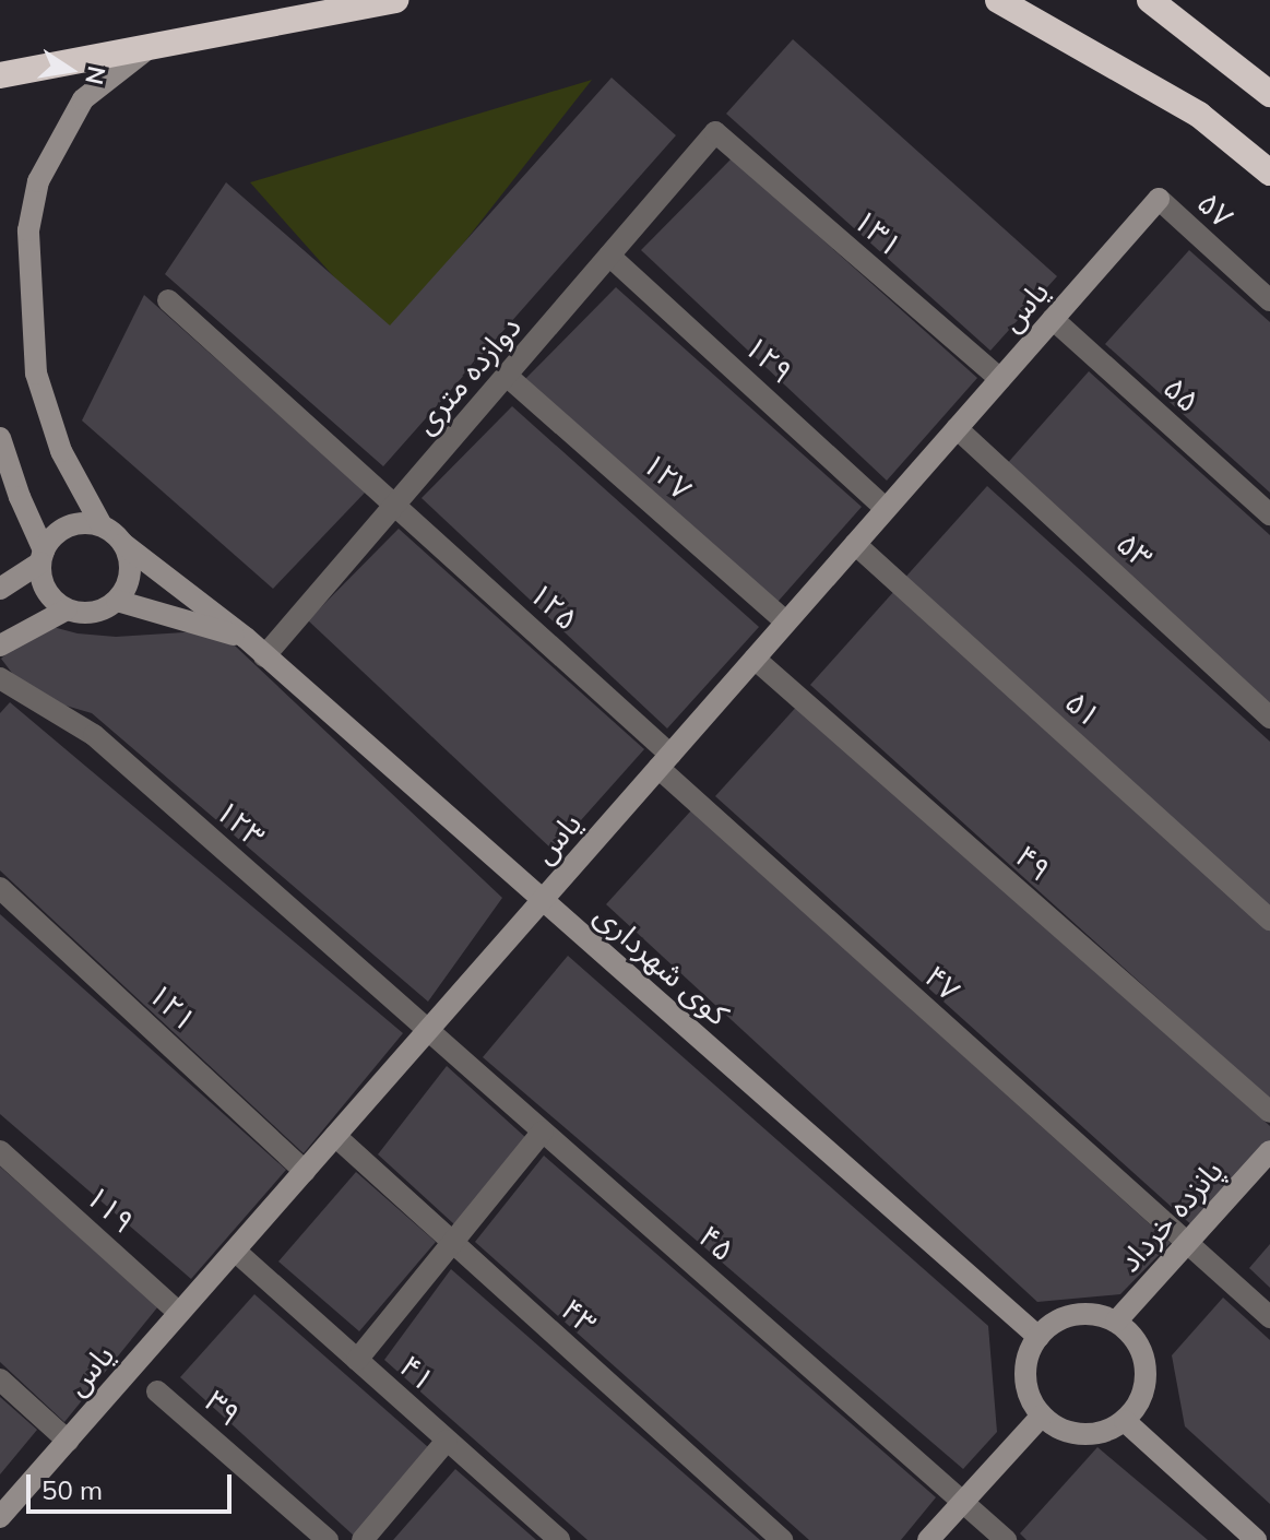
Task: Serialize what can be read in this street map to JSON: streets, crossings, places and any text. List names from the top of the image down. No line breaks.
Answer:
{"streets":{"street":["۵۷","۱۳۱","یاس","۱۲۹","دوازده متری","۵۵","۱۲۷","۵۳","۱۲۵","۵۱","۱۲۳","۴۹","کوی شهرداری","۴۷","۱۲۱","۱۱۹","پانزده خرداد","۴۵","۴۳","۴۱","۳۹"]},"crossings":[["۵۷","یاس"],["۱۳۱","یاس"],["۱۳۱","دوازده متری"],["یاس","۱۲۹"],["یاس","۵۵"],["یاس","۱۲۷"],["یاس","۵۳"],["یاس","۱۲۵"],["یاس","۵۱"],["یاس","۱۲۳"],["یاس","۴۹"],["یاس","کوی شهرداری"],["یاس","۴۷"],["یاس","۱۲۱"],["یاس","۱۱۹"],["یاس","۴۵"],["یاس","۴۳"],["یاس","۴۱"],["۱۲۹","دوازده متری"],["دوازده متری","۱۲۷"],["دوازده متری","۱۲۵"],["دوازده متری","کوی شهرداری"],["۱۲۵","۴۷"],["۱۲۳","۴۵"],["کوی شهرداری","پانزده خرداد"],["۴۷","پانزده خرداد"]],"scale_bar":"50 m","north":"right"}
